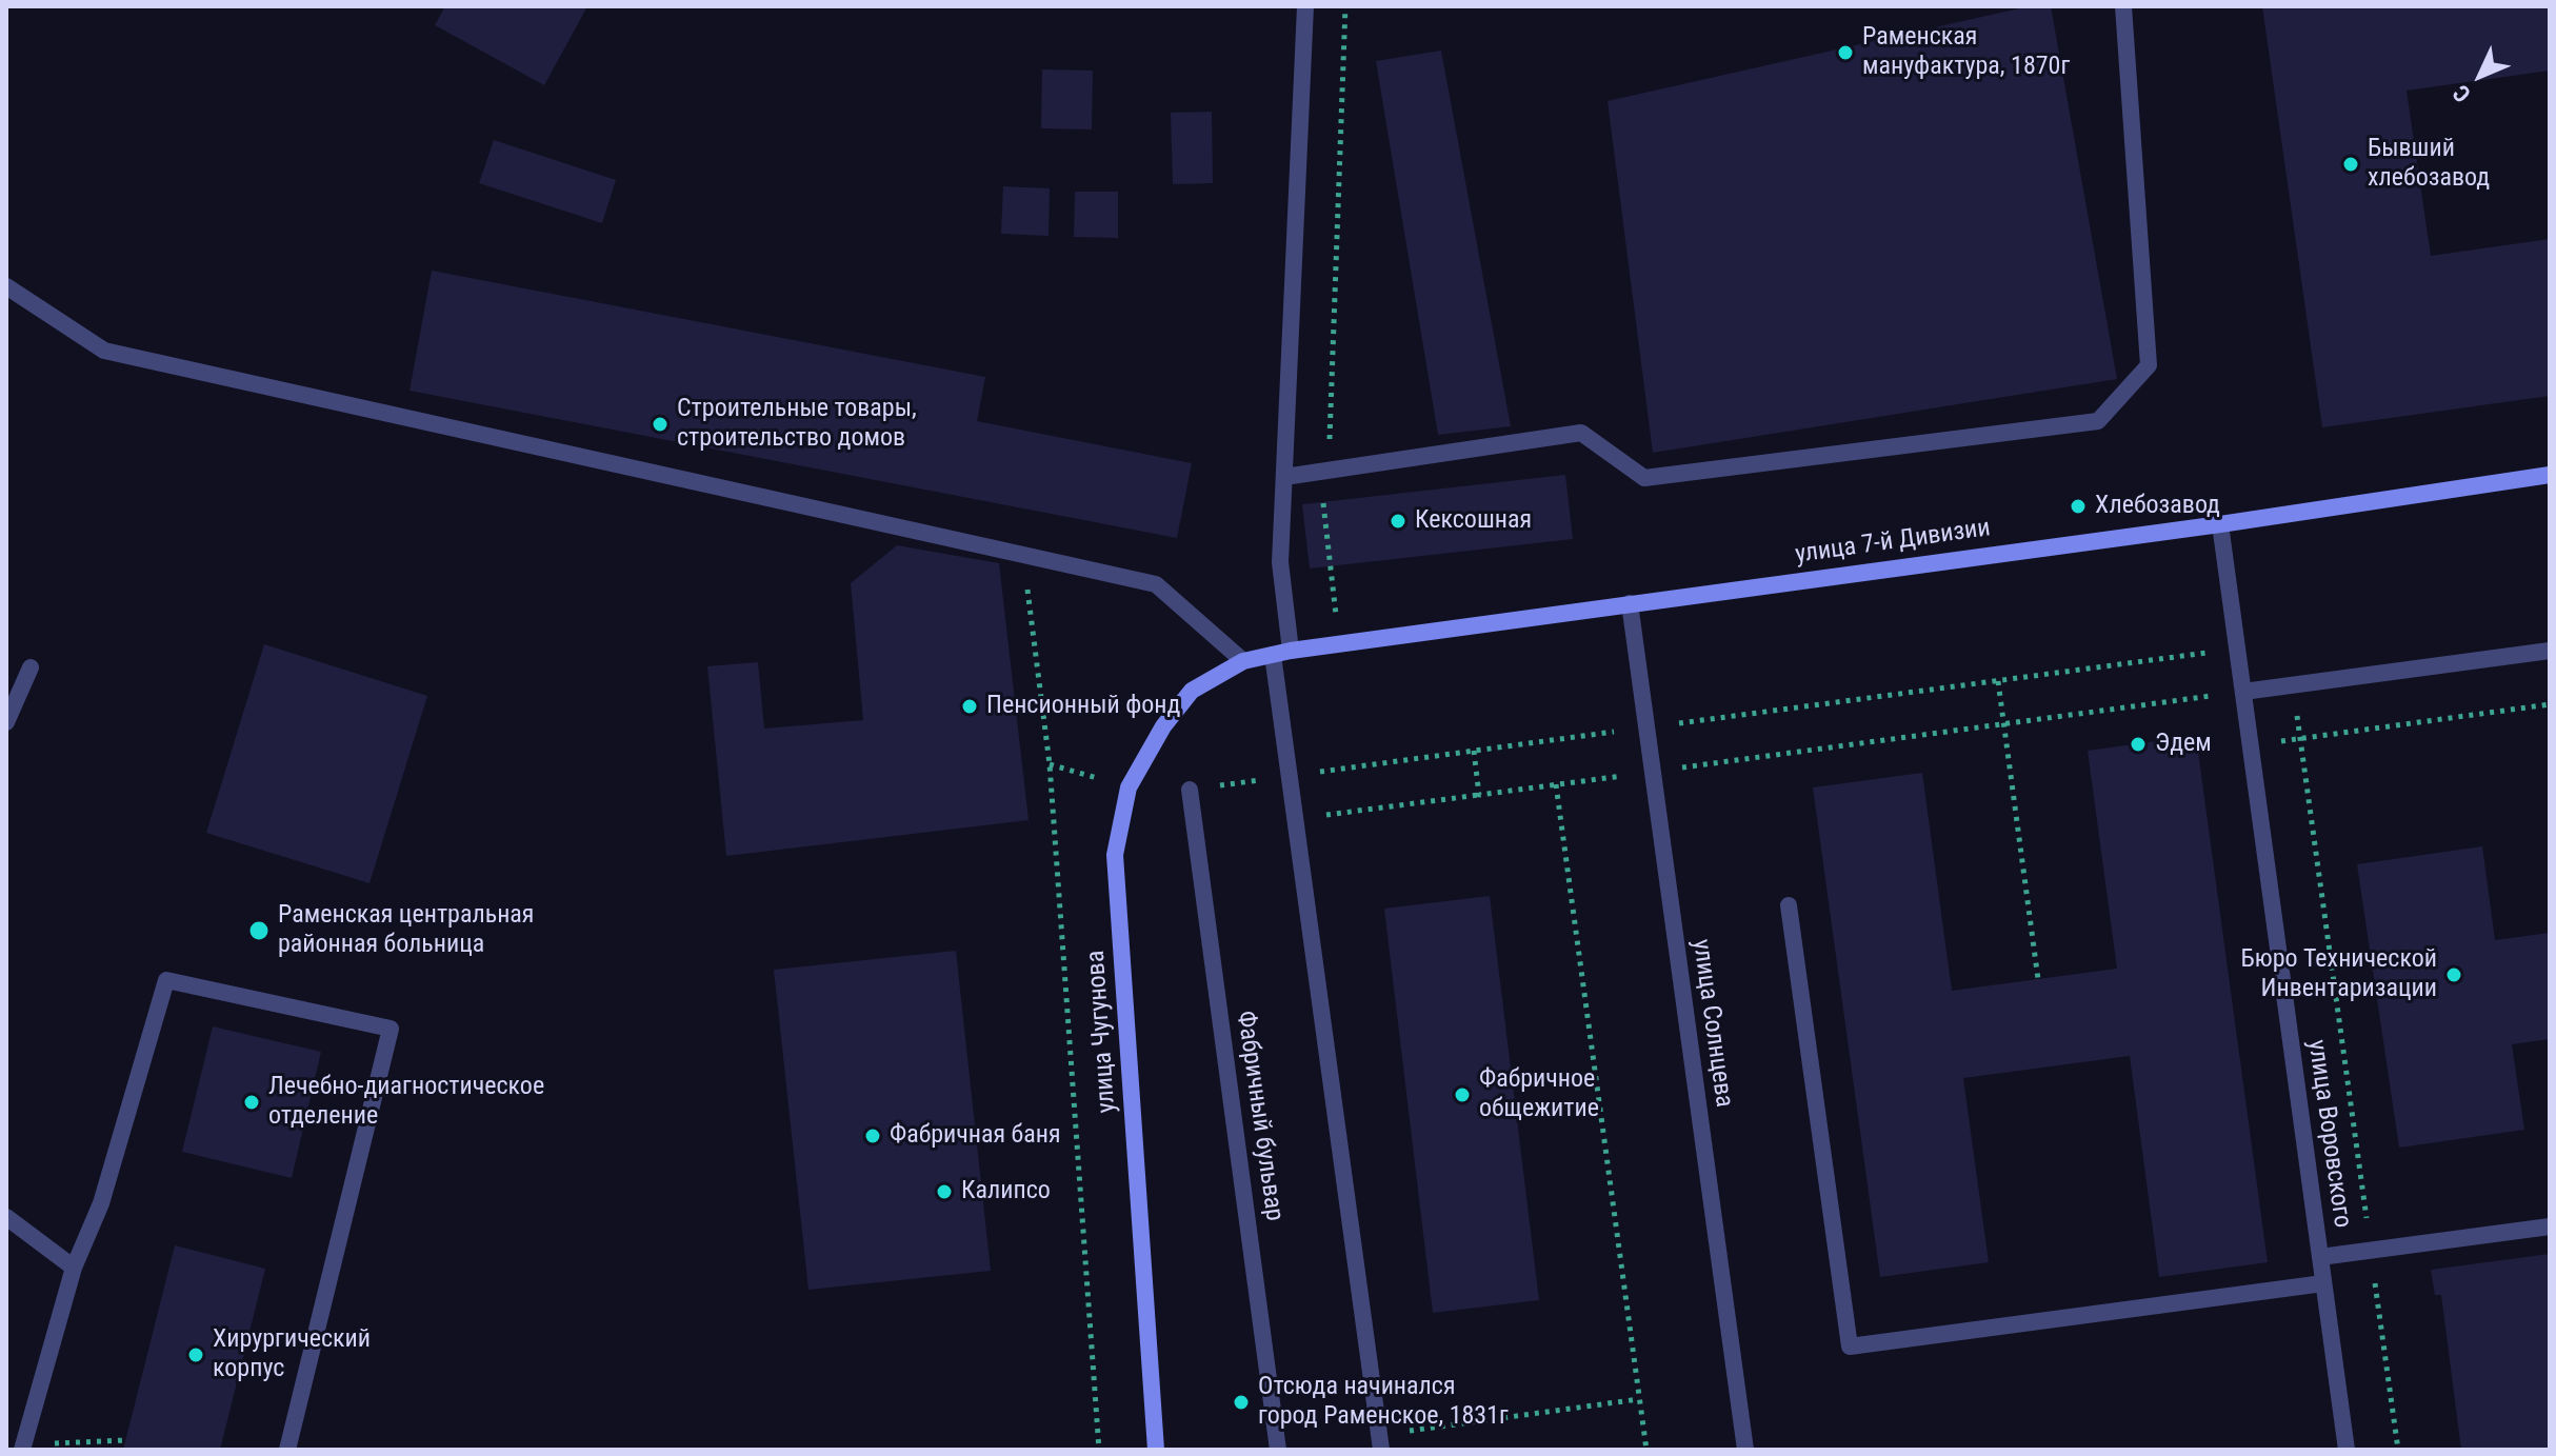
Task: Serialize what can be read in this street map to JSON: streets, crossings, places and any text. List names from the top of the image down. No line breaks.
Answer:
{"streets":{"main road":["улица 7-й Дивизии","улица Чугунова"],"street":["улица Солнцева","Фабричный бульвар","улица Воровского"]},"crossings":[["улица 7-й Дивизии","улица Солнцева"],["улица 7-й Дивизии","улица Чугунова"],["улица 7-й Дивизии","улица Воровского"]],"places":["Раменская мануфактура, 1870г","Бывший хлебозавод","Строительные товары, строительство домов","Хлебозавод","Кексошная","Пенсионный фонд","Эдем","Раменская центральная районная больница","Бюро Технической Инвентаризации","Фабричное общежитие","Лечебно-диагностическое отделение","Фабричная баня","Калипсо","Хирургический корпус","Отсюда начинался город Раменское, 1831г"],"north":"bottom left"}
